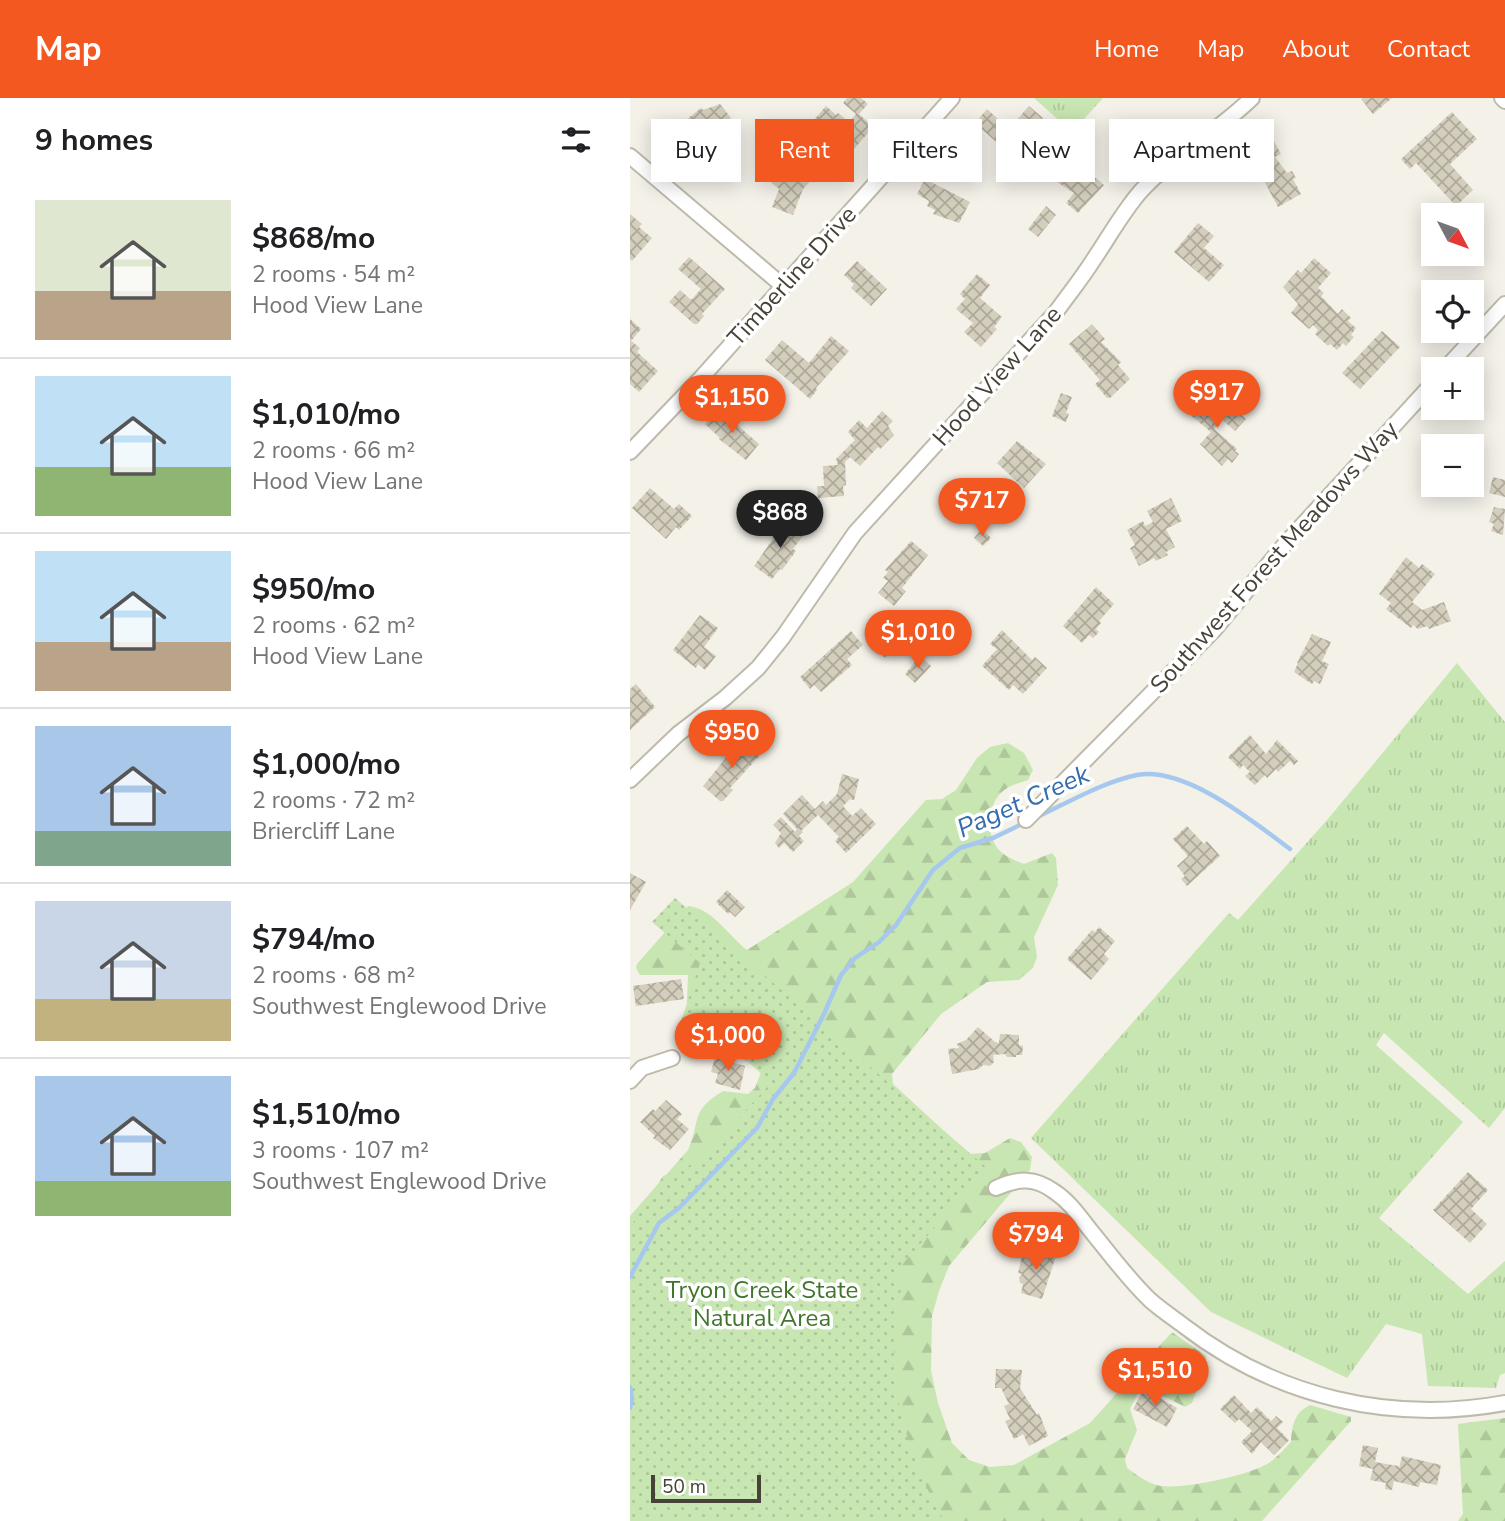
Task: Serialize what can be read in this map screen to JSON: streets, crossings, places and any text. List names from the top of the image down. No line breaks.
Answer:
{"streets":{"street":["Timberline Drive","Hood View Lane","Southwest Forest Meadows Way"]},"water":["Paget Creek"],"parks":["Tryon Creek State Natural Area"],"scale_bar":"50 m","north":"bottom right","page":{"header":"Map","nav":["Home","Map","About","Contact"],"heading":"9 homes","chip":["Buy","Rent","Filters","New","Apartment"],"list":[{"name":"$868/mo","note":"2 rooms · 54 m² · Hood View Lane"},{"name":"$1,010/mo","note":"2 rooms · 66 m² · Hood View Lane"},{"name":"$950/mo","note":"2 rooms · 62 m² · Hood View Lane"},{"name":"$1,000/mo","note":"2 rooms · 72 m² · Briercliff Lane"},{"name":"$794/mo","note":"2 rooms · 68 m² · Southwest Englewood Drive"},{"name":"$1,510/mo","note":"3 rooms · 107 m² · Southwest Englewood Drive"}],"map_buttons":["+","−"],"price":["$917","$1,150","$717","$868","$1,010","$950","$1,000","$794","$1,510"],"scale":"50 m"}}
